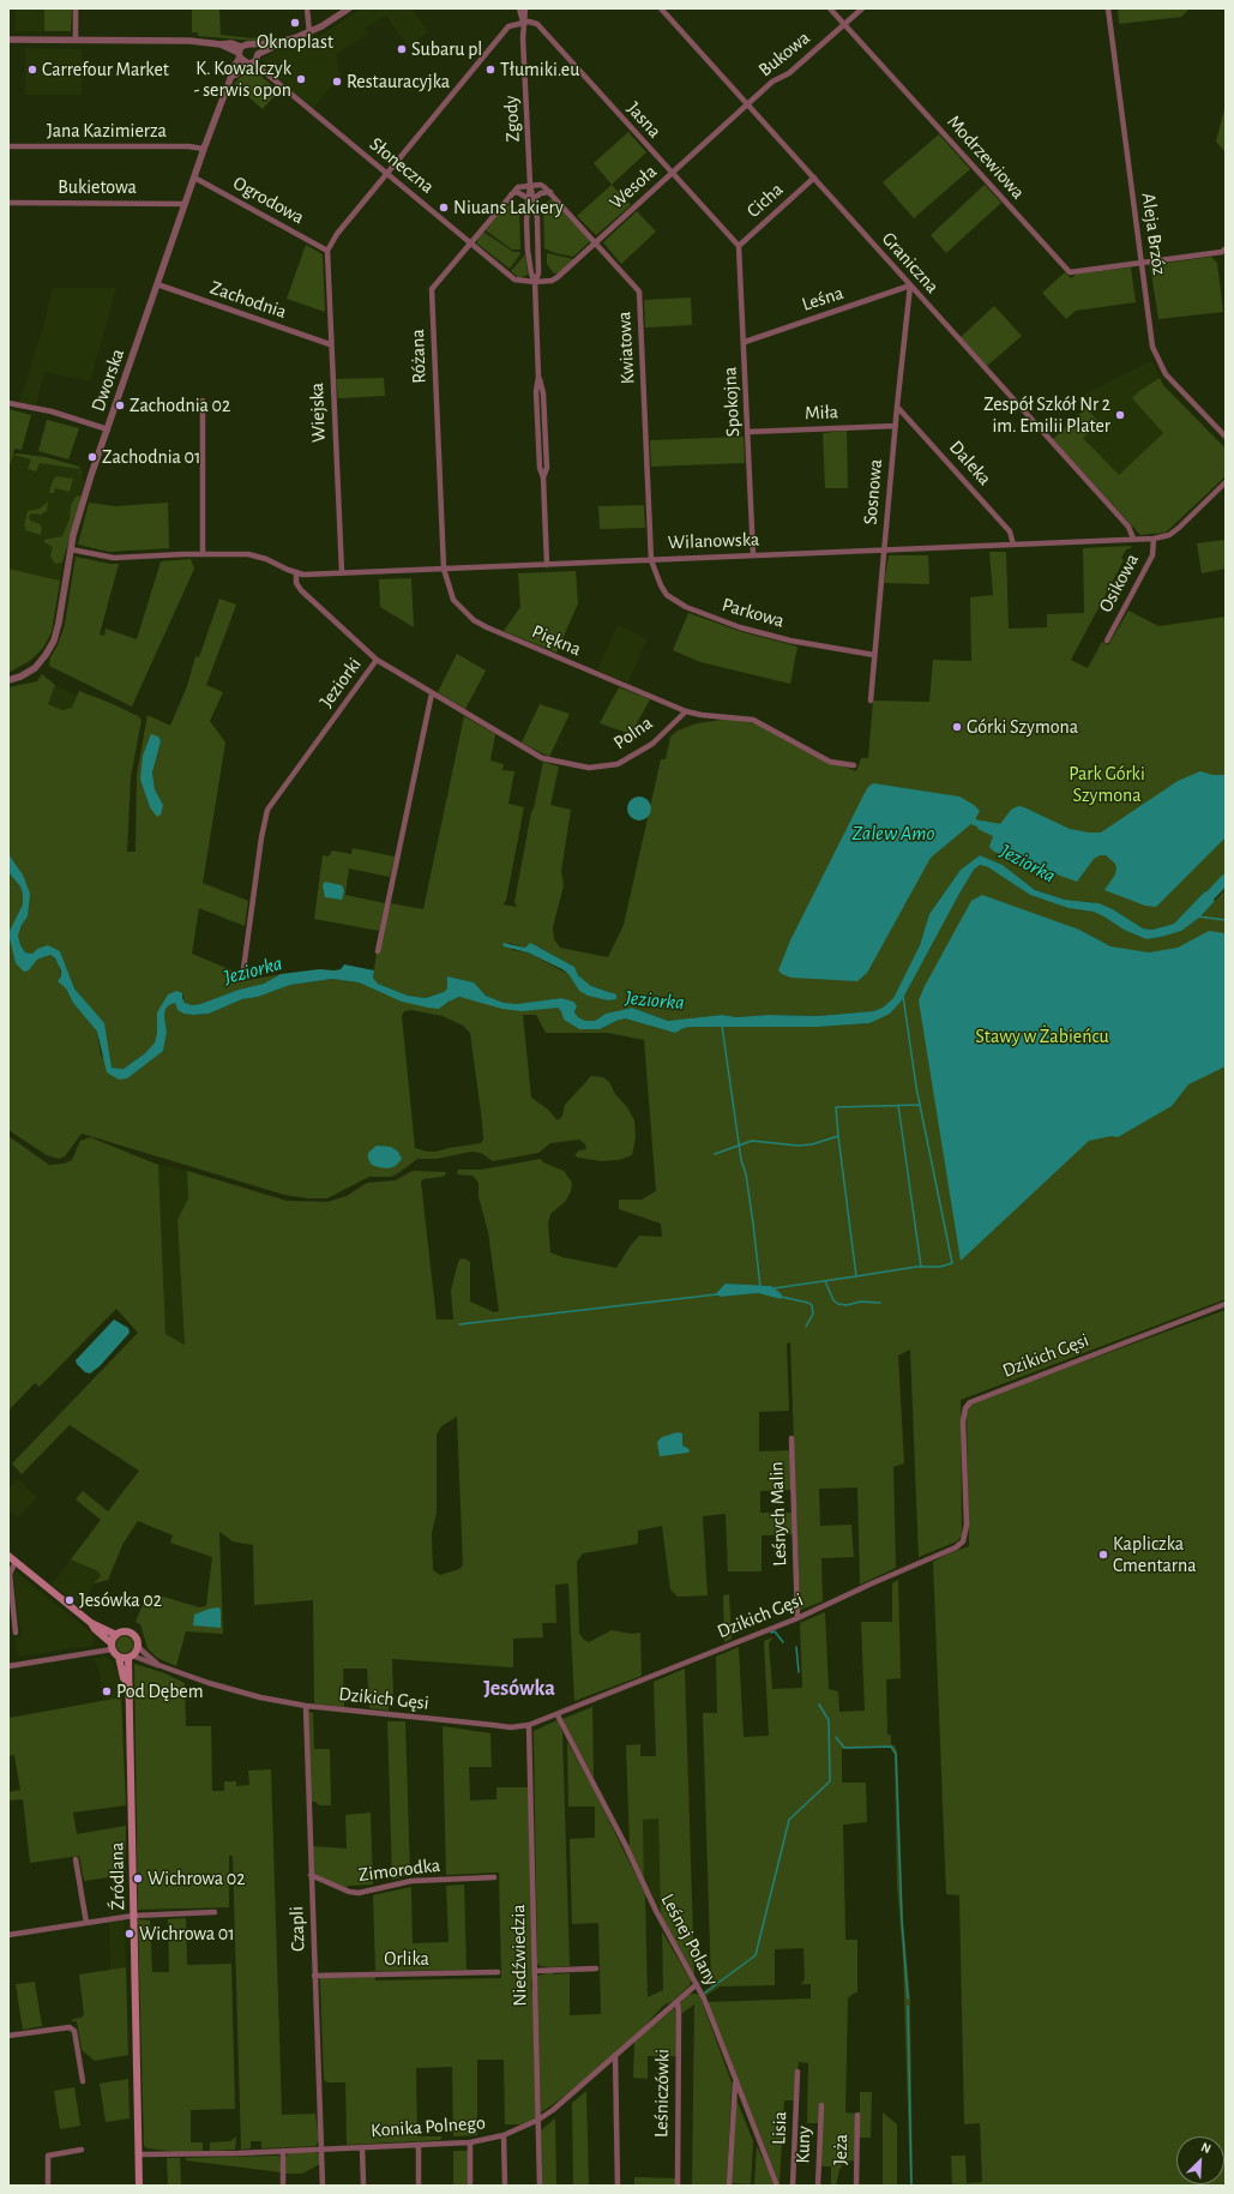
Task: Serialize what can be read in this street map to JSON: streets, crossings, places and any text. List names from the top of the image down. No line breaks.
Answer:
{"streets":{"main road":["Źródlana"],"street":["Bukowa","Zgody","Jasna","Jana Kazimierza","Modrzewiowa","Słoneczna","Bukietowa","Wesoła","Ogrodowa","Cicha","Aleja Brzóz","Graniczna","Leśna","Zachodnia","Kwiatowa","Różana","Dworska","Spokojna","Wiejska","Miła","Daleka","Sosnowa","Wilanowska","Osikowa","Parkowa","Piękna","Jeziorki","Polna","Dzikich Gęsi","Leśnych Malin","Zimorodka","Czapli","Leśnej Polany","Niedźwiedzia","Orlika","Leśniczówki","Konika Polnego","Lisia","Kuny","Jeża"]},"crossings":[["Bukowa","Modrzewiowa"],["Bukowa","Wesoła"],["Bukowa","Graniczna"],["Zgody","Jasna"],["Zgody","Kwiatowa"],["Zgody","Różana"],["Jasna","Wesoła"],["Jasna","Cicha"],["Jasna","Spokojna"],["Jana Kazimierza","Dworska"],["Modrzewiowa","Aleja Brzóz"],["Słoneczna","Wesoła"],["Słoneczna","Różana"],["Słoneczna","Dworska"],["Bukietowa","Dworska"],["Wesoła","Graniczna"],["Wesoła","Kwiatowa"],["Ogrodowa","Dworska"],["Ogrodowa","Wiejska"],["Cicha","Graniczna"],["Cicha","Spokojna"],["Graniczna","Leśna"],["Graniczna","Sosnowa"],["Graniczna","Wilanowska"],["Leśna","Spokojna"],["Leśna","Sosnowa"],["Zachodnia","Dworska"],["Zachodnia","Wiejska"],["Kwiatowa","Różana"],["Kwiatowa","Wilanowska"],["Kwiatowa","Parkowa"],["Różana","Wilanowska"],["Różana","Piękna"],["Spokojna","Miła"],["Spokojna","Wilanowska"],["Wiejska","Wilanowska"],["Miła","Sosnowa"],["Daleka","Sosnowa"],["Daleka","Wilanowska"],["Sosnowa","Wilanowska"],["Sosnowa","Parkowa"],["Wilanowska","Osikowa"],["Wilanowska","Parkowa"],["Wilanowska","Piękna"],["Wilanowska","Jeziorki"],["Piękna","Polna"],["Jeziorki","Polna"],["Dzikich Gęsi","Leśnych Malin"],["Dzikich Gęsi","Źródlana"],["Dzikich Gęsi","Czapli"],["Dzikich Gęsi","Leśnej Polany"],["Dzikich Gęsi","Niedźwiedzia"],["Zimorodka","Czapli"],["Źródlana","Konika Polnego"],["Czapli","Orlika"],["Czapli","Konika Polnego"],["Leśnej Polany","Konika Polnego"],["Niedźwiedzia","Konika Polnego"],["Leśniczówki","Konika Polnego"]],"districts":["Jesówka"],"water":["Zalew Amo","Jeziorka"],"parks":["Park Górki Szymona","Stawy w Żabieńcu"],"places":["Oknoplast","Subaru pl","Carrefour Market","Tłumiki.eu","K. Kowalczyk - serwis opon","Restauracyjka","Niuans Lakiery","Zachodnia 02","Zespół Szkół Nr 2 im. Emilii Plater","Zachodnia 01","Górki Szymona","Kapliczka Cmentarna","Jesówka 02","Pod Dębem","Wichrowa 02","Wichrowa 01"],"north":"top right"}
